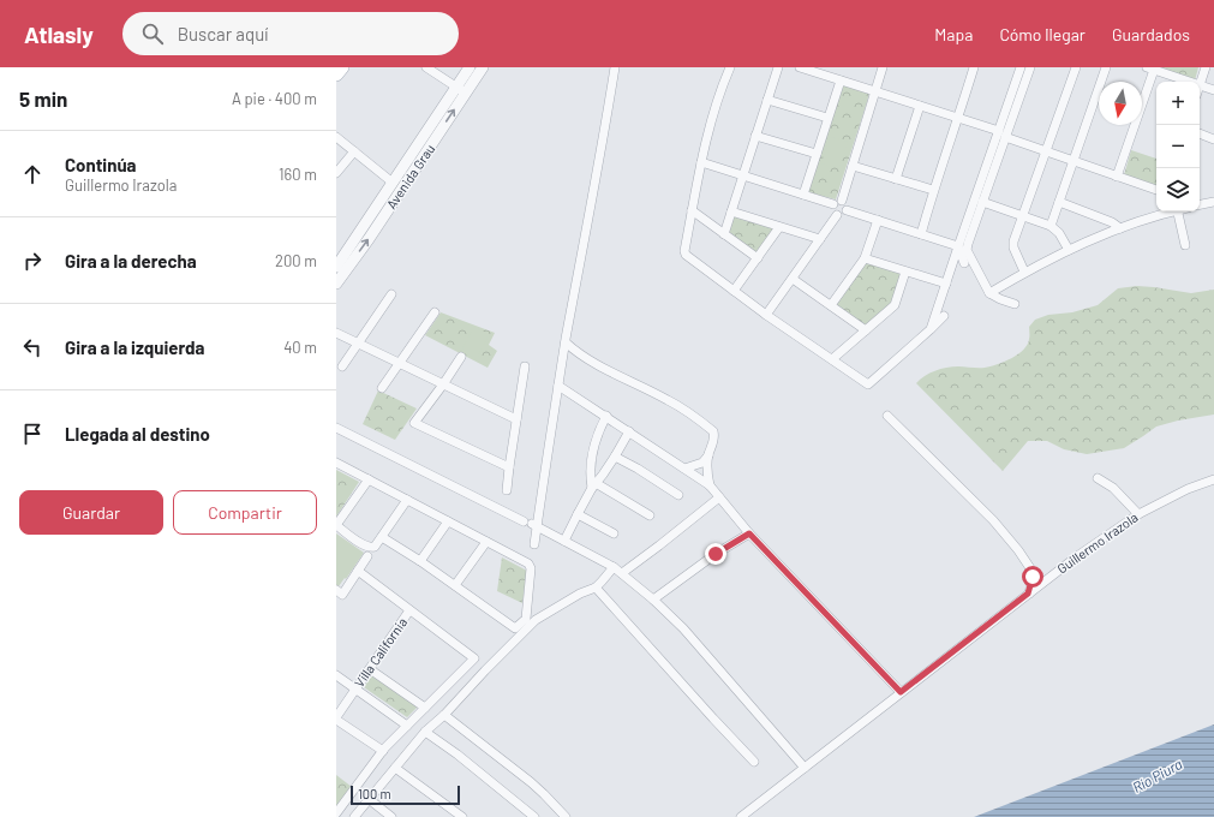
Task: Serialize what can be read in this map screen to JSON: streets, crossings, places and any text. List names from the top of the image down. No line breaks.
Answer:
{"streets":{"street":["Avenida Grau","Guillermo Irazola","Villa California"]},"water":["Río Piura"],"scale_bar":"100 m","north":"bottom","page":{"header":"Atlasly","search":"Buscar aquí","nav":["Mapa","Cómo llegar","Guardados"],"heading":["5 min","A pie · 400 m"],"map_buttons":["+","−"],"list":[["Continúa","Guillermo Irazola","160 m"],["Gira a la derecha","200 m"],["Gira a la izquierda","40 m"],"Llegada al destino"],"buttons":["Guardar","Compartir"],"scale":"100 m"}}
